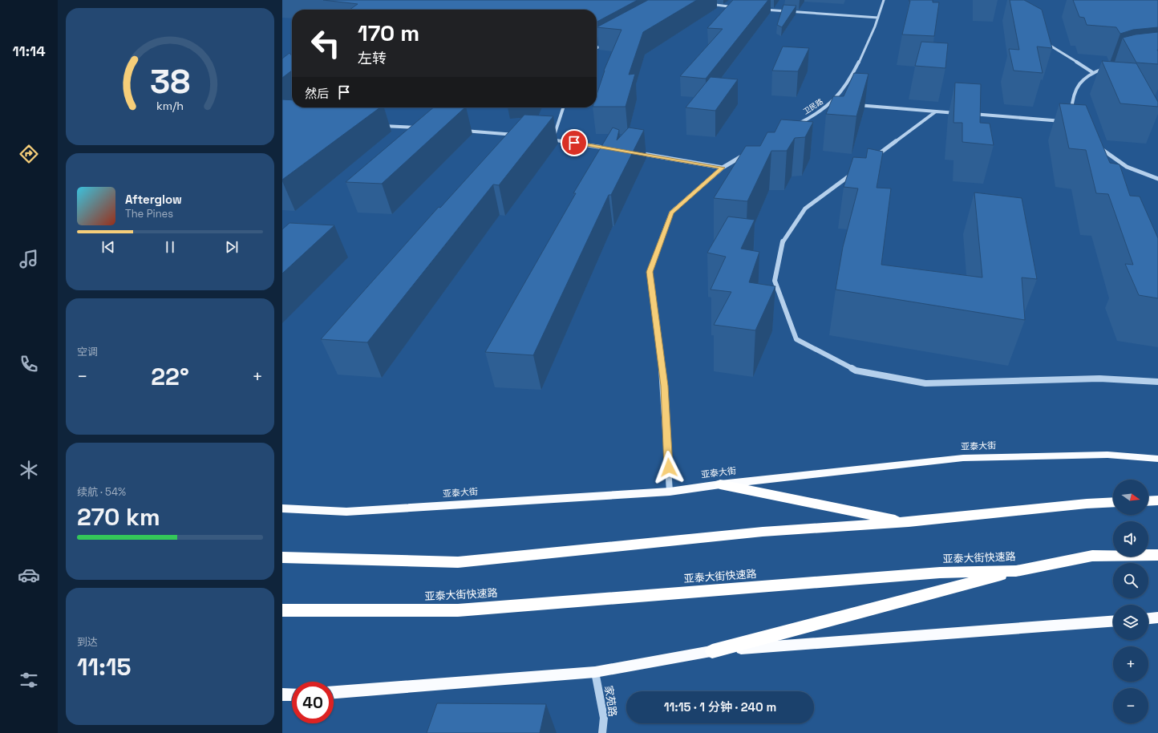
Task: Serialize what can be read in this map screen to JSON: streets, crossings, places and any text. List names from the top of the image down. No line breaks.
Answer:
{"streets":{"highway":["亚泰大街快速路"],"main road":["亚泰大街"],"street":["卫民路","家苑路"]},"north":"right","page":{"tabs":"11:14","turn":["170 m","左转"],"then":"然后","song":["Afterglow","The Pines"],"tile":["空调",["续航 · 54%","270 km"],["到达","11:15"]],"heat":["−","22°","+"],"map_buttons":["+","−"],"limit":"40","trip":"11:15 · 1 分钟 · 240 m","gauge":["38","km/h"]}}
